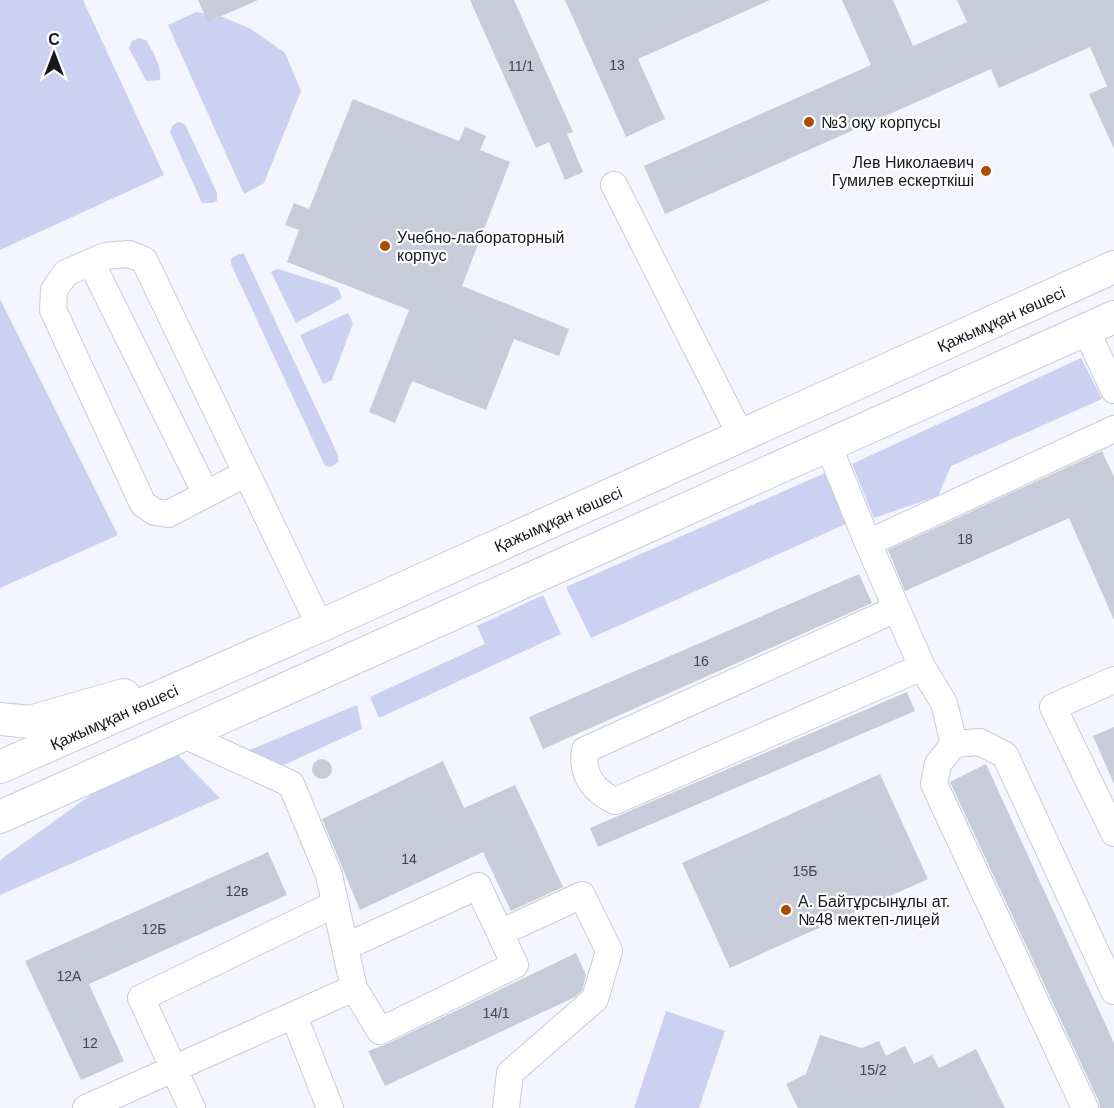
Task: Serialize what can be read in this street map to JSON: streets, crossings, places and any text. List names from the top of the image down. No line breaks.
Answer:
{"streets":{"main road":["Қажымұқан көшесі"]},"places":["№3 оқу корпусы","Лев Николаевич Гумилев ескерткіші","Учебно-лабораторный корпус","А. Байтұрсынұлы ат. №48 мектеп-лицей"],"house_numbers":["13","11/1","18","16","14","15Б","12в","12Б","12А","14/1","12","15/2"],"north":"top"}
